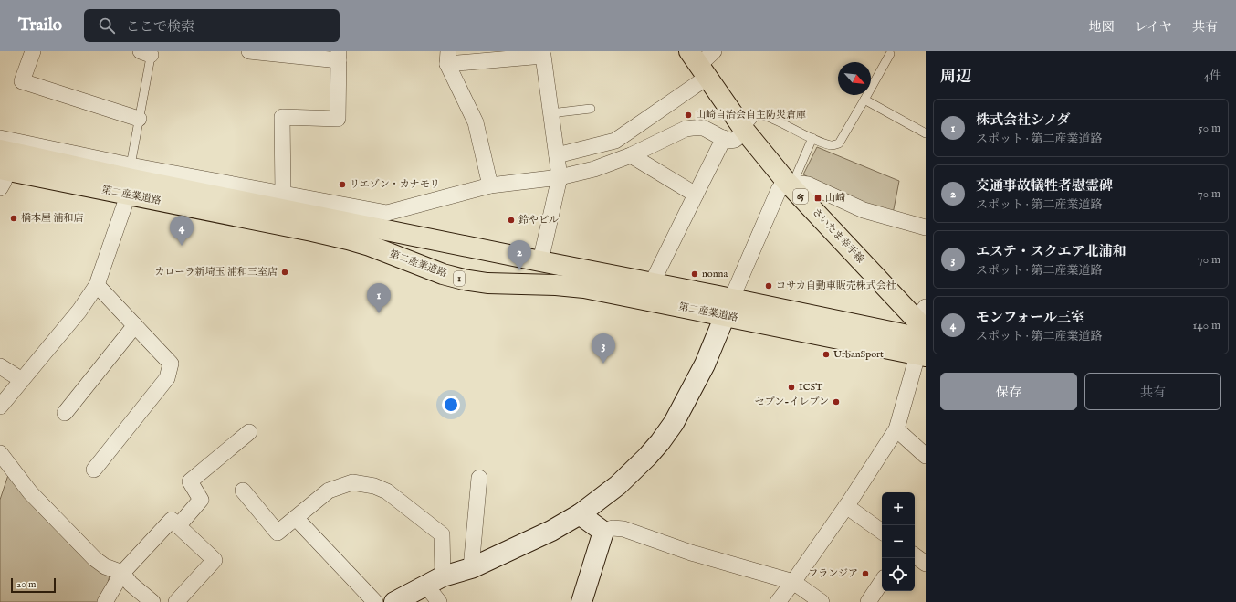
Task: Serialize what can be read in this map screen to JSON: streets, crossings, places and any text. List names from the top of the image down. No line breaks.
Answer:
{"streets":{"main road":["第二産業道路","65","さいたま幸手線","1"]},"places":{"other":["山崎自治会自主防災倉庫","リエゾン・カナモリ","橋本屋 浦和店","鈴やビル","カローラ新埼玉 浦和三室店","nonna","コサカ自動車販売株式会社","UrbanSport","ICST","セブン-イレブン","フランジア"],"transit":["山崎"]},"scale_bar":"20 m","north":"bottom right","page":{"header":"Trailo","search":"ここで検索","nav":["地図","レイヤ","共有"],"heading":["周辺","4件"],"list":[{"mark":"1","name":"株式会社シノダ","note":"スポット · 第二産業道路","value":"50 m"},{"mark":"2","name":"交通事故犠牲者慰霊碑","note":"スポット · 第二産業道路","value":"70 m"},{"mark":"3","name":"エステ・スクエア北浦和","note":"スポット · 第二産業道路","value":"70 m"},{"mark":"4","name":"モンフォール三室","note":"スポット · 第二産業道路","value":"140 m"}],"pins":["4","2","1","3"],"buttons":["保存","共有"],"map_buttons":["+","−"],"scale":"20 m"}}
